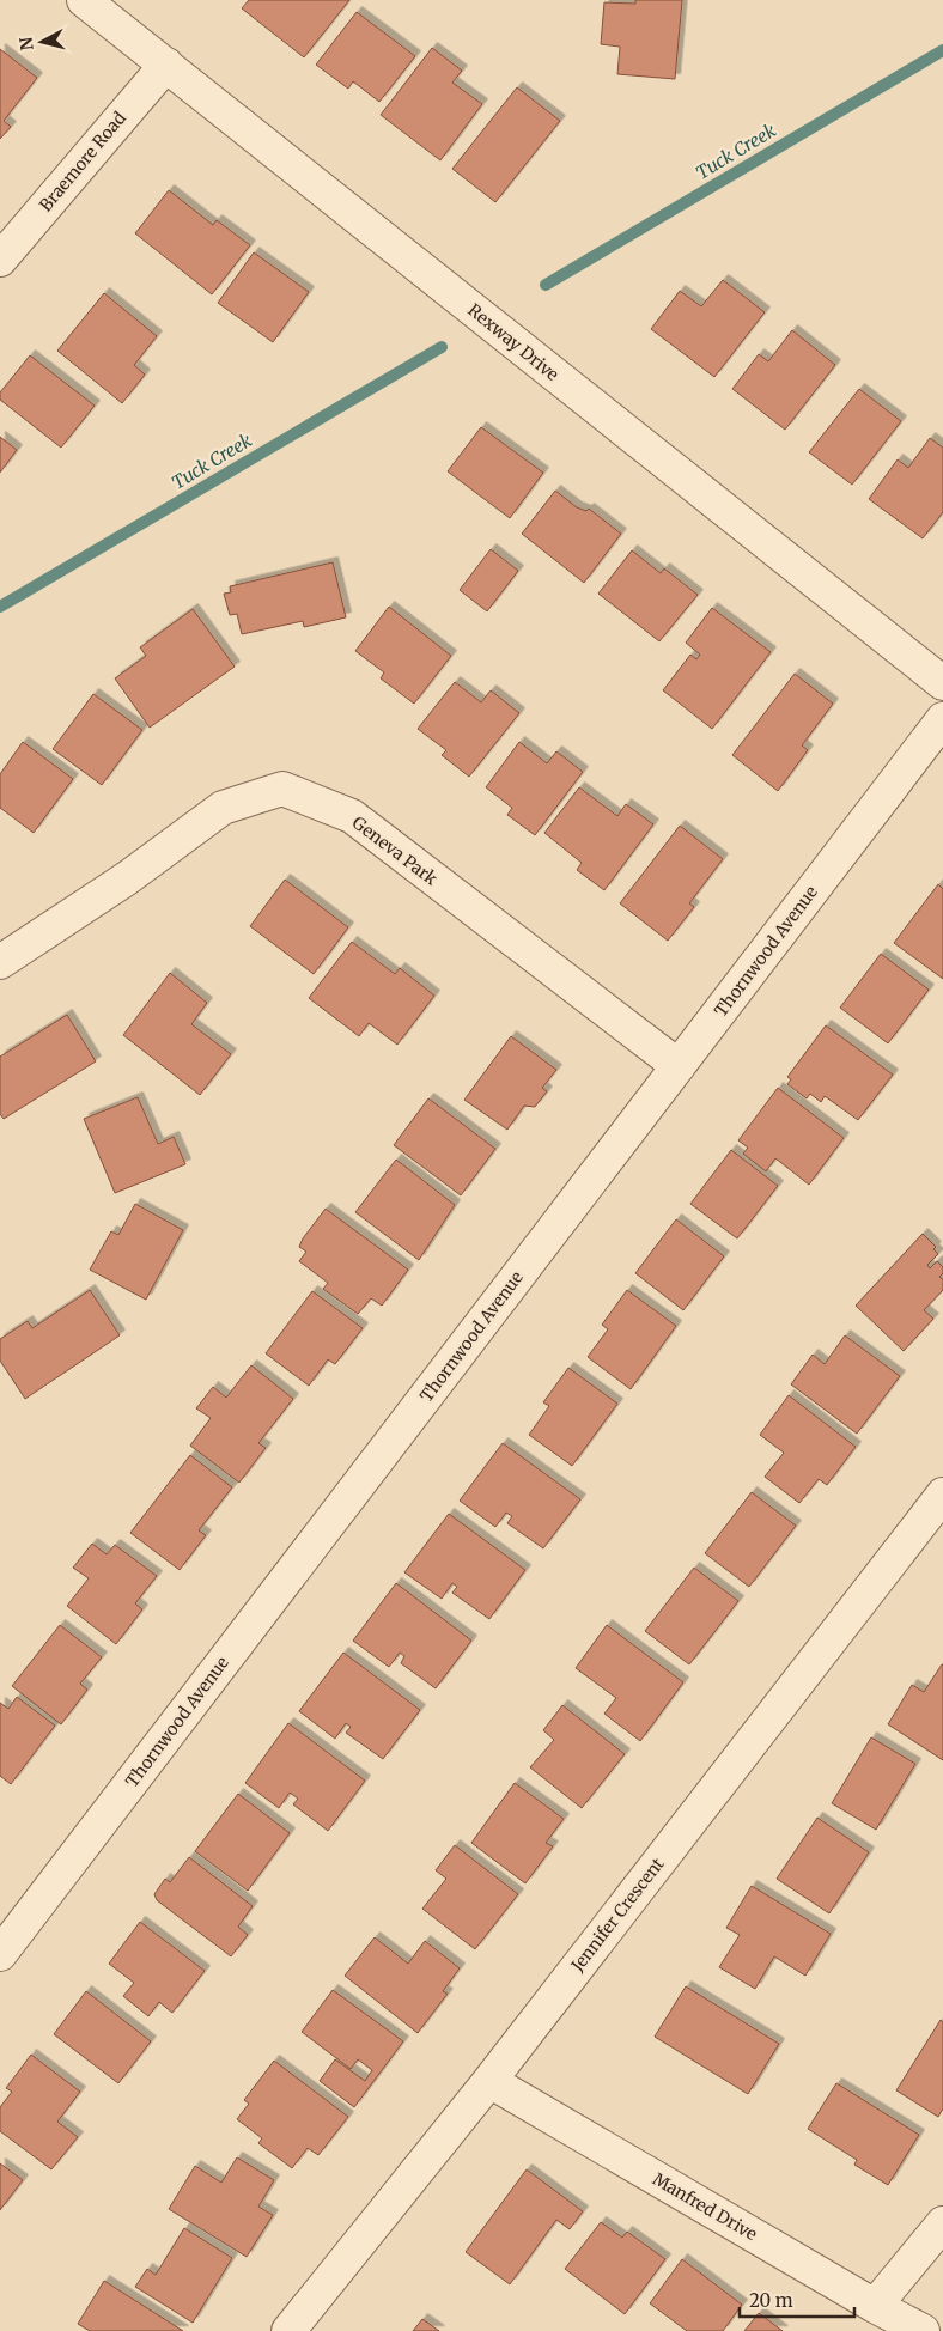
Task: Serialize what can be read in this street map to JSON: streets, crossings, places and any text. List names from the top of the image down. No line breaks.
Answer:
{"streets":{"street":["Braemore Road","Rexway Drive","Geneva Park","Thornwood Avenue","Jennifer Crescent","Manfred Drive"]},"crossings":[["Braemore Road","Rexway Drive"],["Geneva Park","Thornwood Avenue"],["Jennifer Crescent","Manfred Drive"]],"water":["Tuck Creek"],"scale_bar":"20 m","north":"left"}
